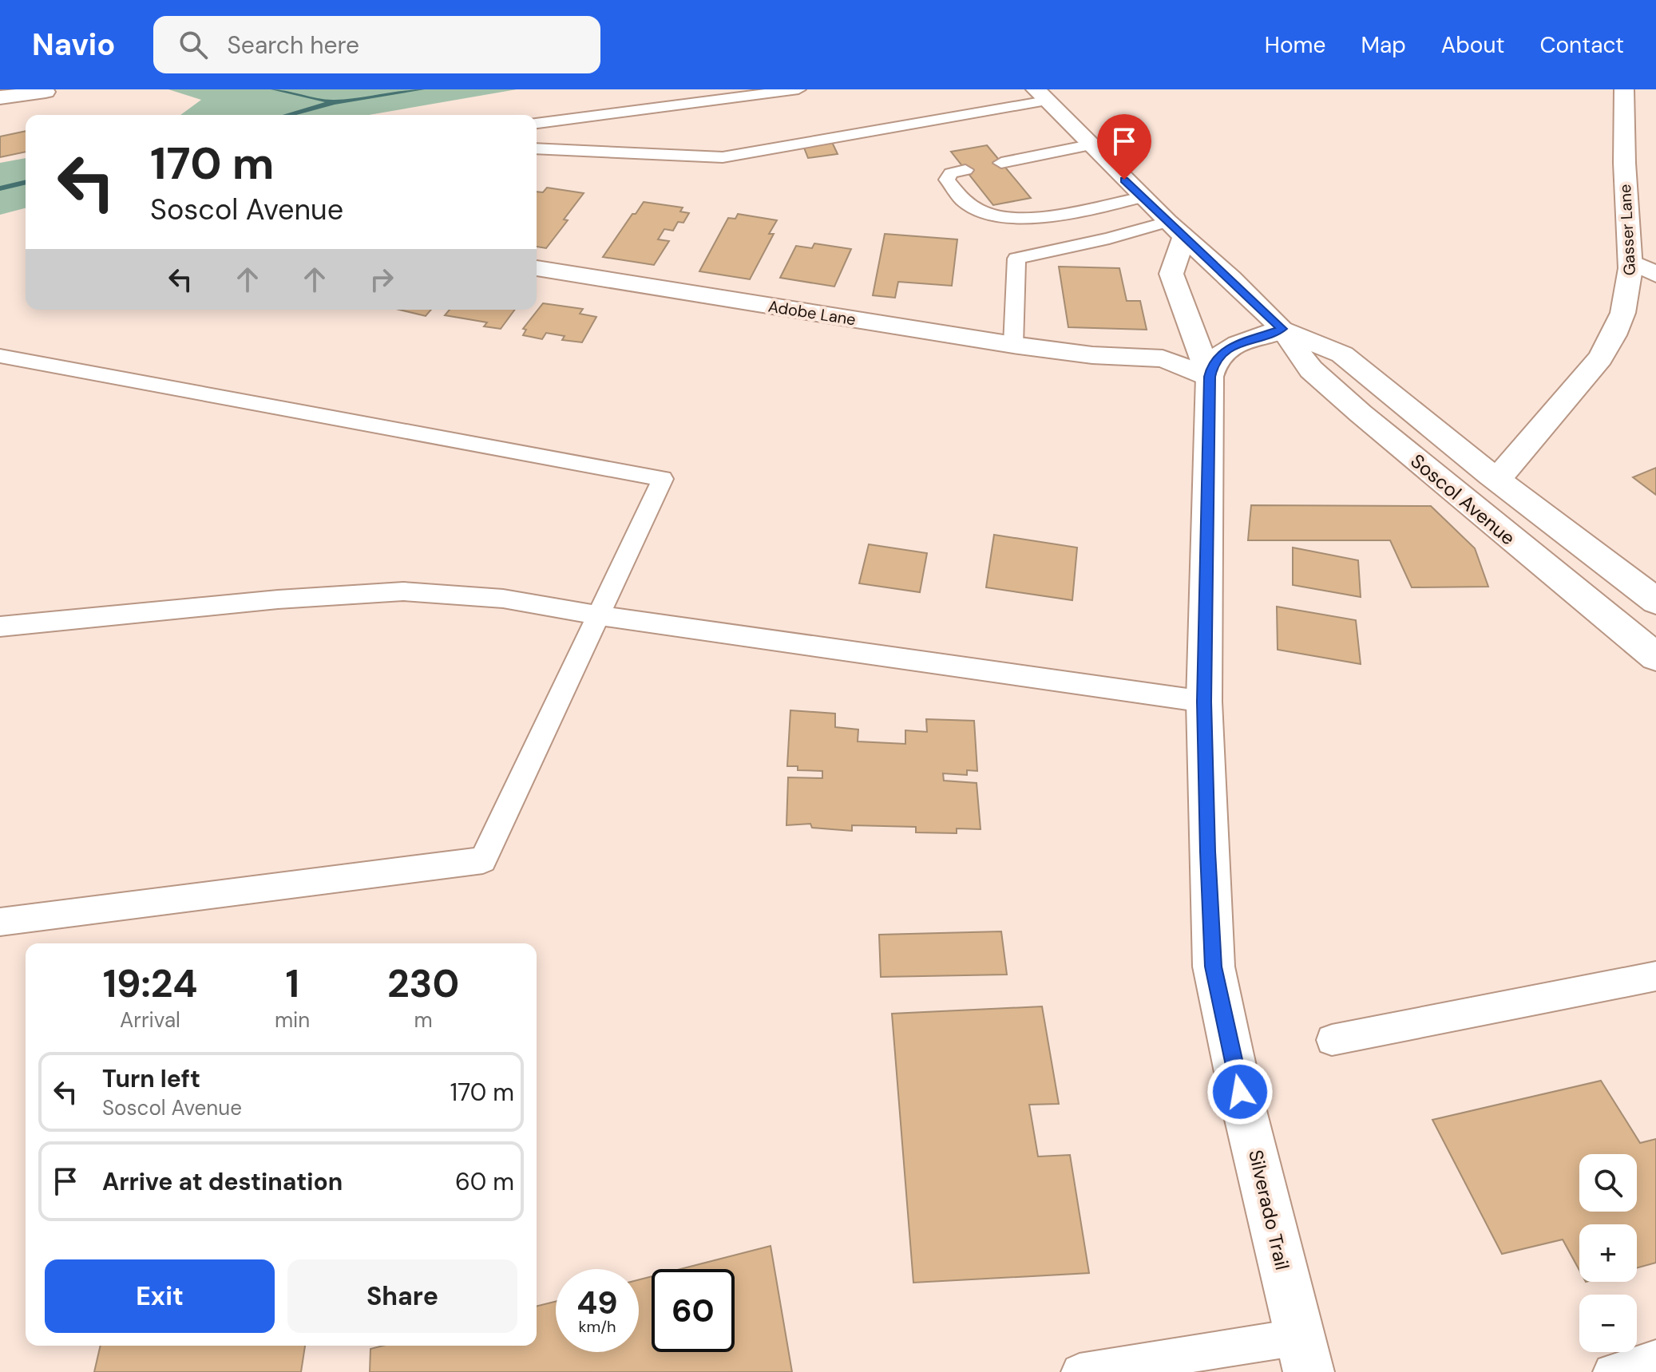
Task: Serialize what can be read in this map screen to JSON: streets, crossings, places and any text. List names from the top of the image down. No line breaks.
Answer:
{"streets":{"main road":["Gasser Lane","Adobe Lane","Soscol Avenue","Silverado Trail"]},"crossings":[["Gasser Lane","Soscol Avenue"],["Adobe Lane","Silverado Trail"],["Soscol Avenue","Silverado Trail"]],"page":{"header":"Navio","search":"Search here","nav":["Home","Map","About","Contact"],"turn":["170 m","Soscol Avenue"],"eta":["19:24","Arrival","1","min","230","m"],"list":[{"name":"Turn left","note":"Soscol Avenue","value":"170 m"},{"name":"Arrive at destination","value":"60 m"}],"map_buttons":["+","−"],"buttons":["Exit","Share"],"speed":"49 km/h","limit":"60"}}
